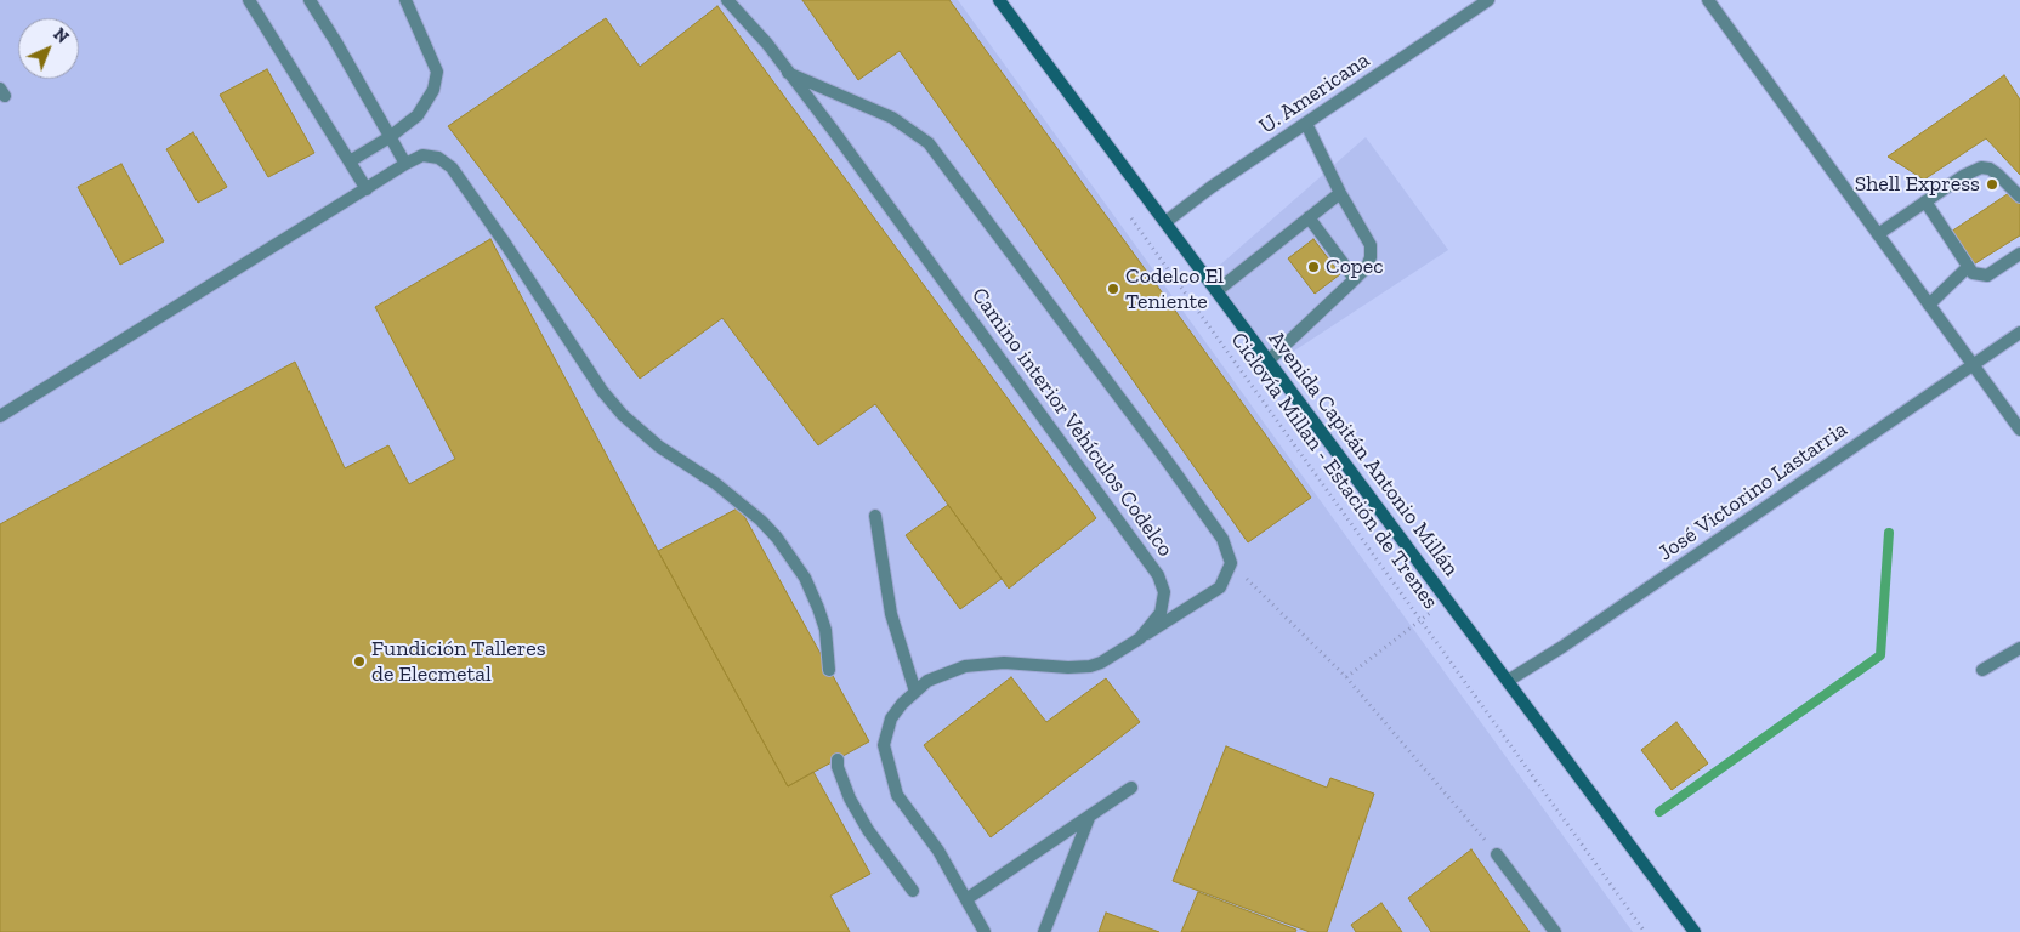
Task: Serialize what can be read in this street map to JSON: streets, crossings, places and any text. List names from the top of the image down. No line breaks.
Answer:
{"streets":{"main road":["Avenida Capitán Antonio Millán"],"street":["U. Americana","Camino interior Vehículos Codelco","José Victorino Lastarria"],"path":["Ciclovía Millan - Estación de Trenes"]},"crossings":[["U. Americana","Avenida Capitán Antonio Millán"],["Avenida Capitán Antonio Millán","José Victorino Lastarria"]],"places":["Shell Express","Copec","Codelco El Teniente","Fundición Talleres de Elecmetal"],"north":"top right"}
